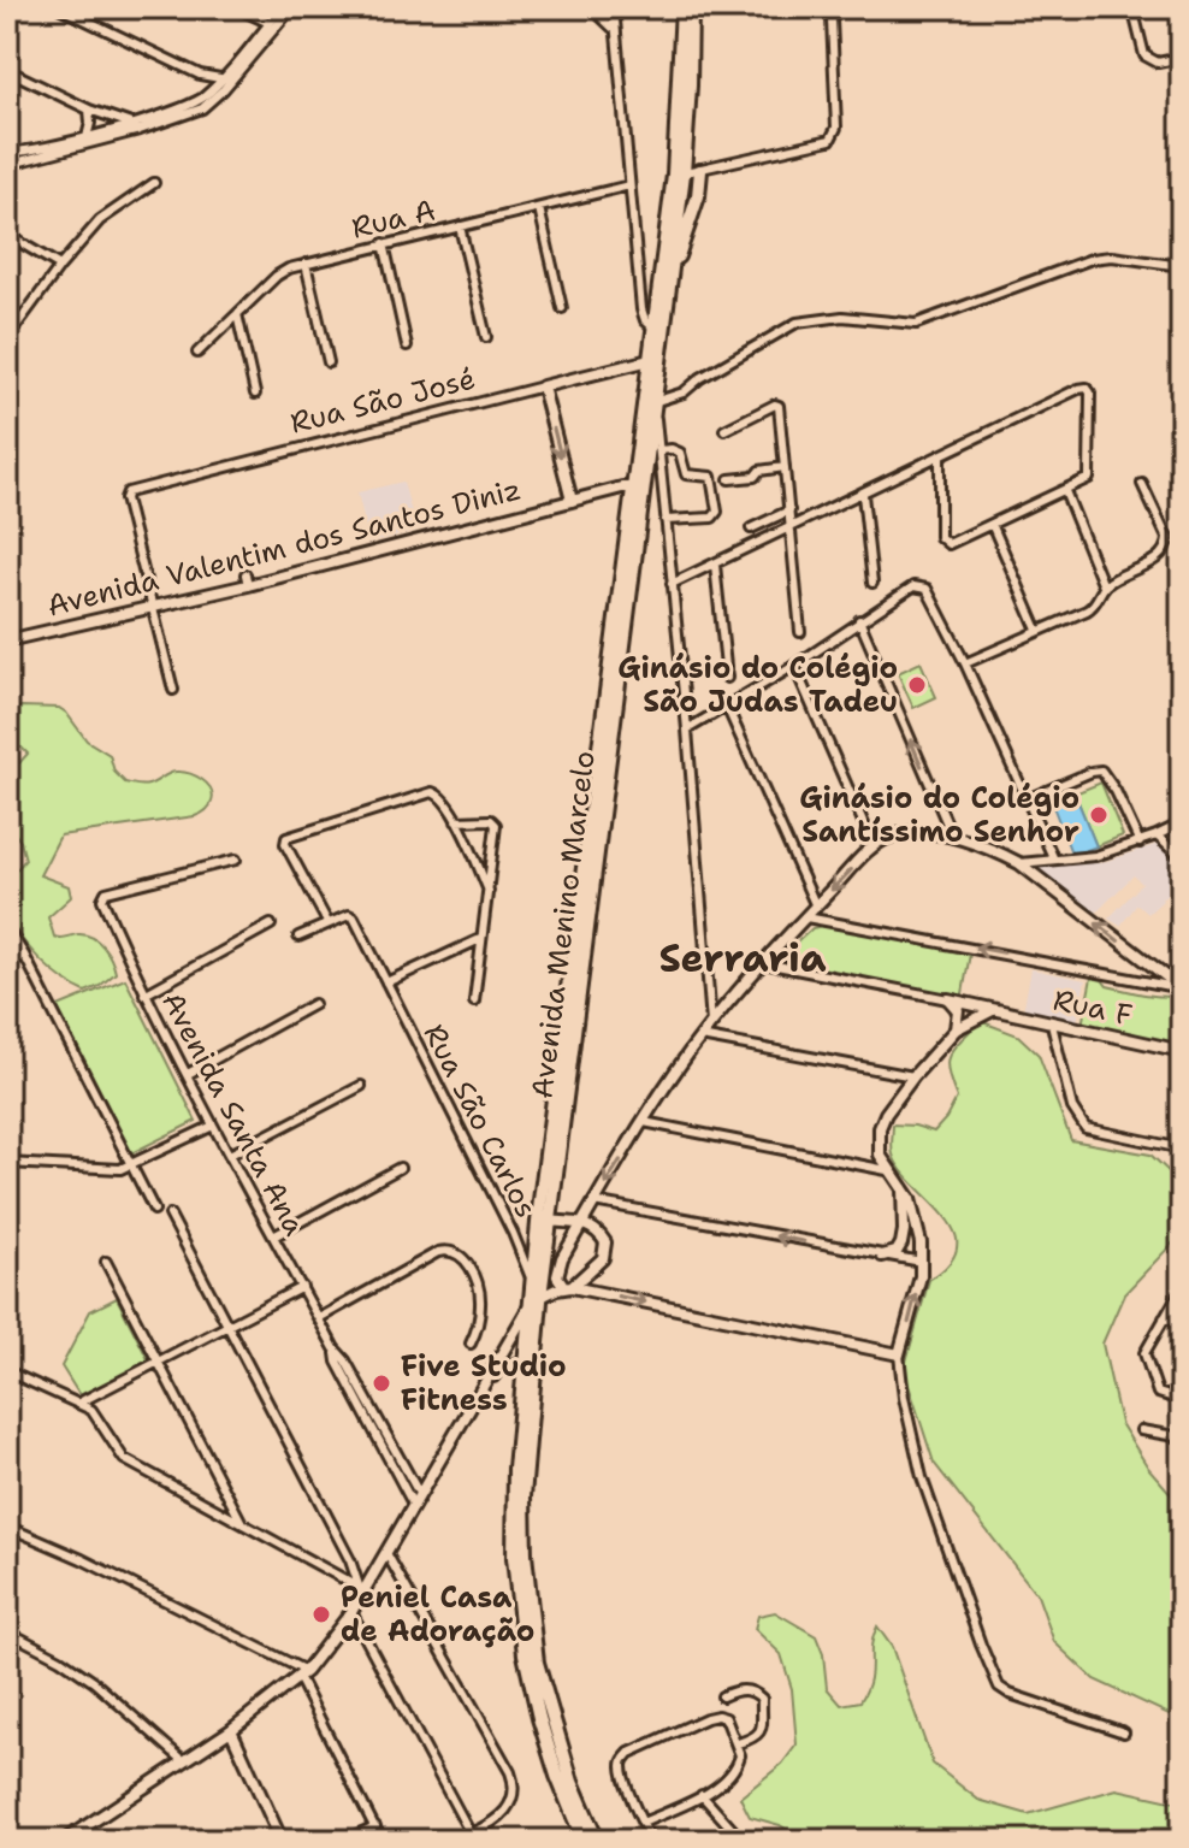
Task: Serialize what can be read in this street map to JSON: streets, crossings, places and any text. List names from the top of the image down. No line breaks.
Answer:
{"streets":{"main road":["Avenida Menino Marcelo"],"street":["Rua A","Rua São José","Avenida Valentim dos Santos Diniz","Rua F","Avenida Santa Ana","Rua São Carlos"]},"crossings":[["Rua São José","Avenida Valentim dos Santos Diniz"],["Rua São José","Avenida Menino Marcelo"],["Avenida Valentim dos Santos Diniz","Avenida Menino Marcelo"],["Avenida Menino Marcelo","Rua São Carlos"]],"districts":["Serraria"],"places":["Ginásio do Colégio São Judas Tadeu","Ginásio do Colégio Santíssimo Senhor","Five Studio Fitness","Peniel Casa de Adoração"]}
